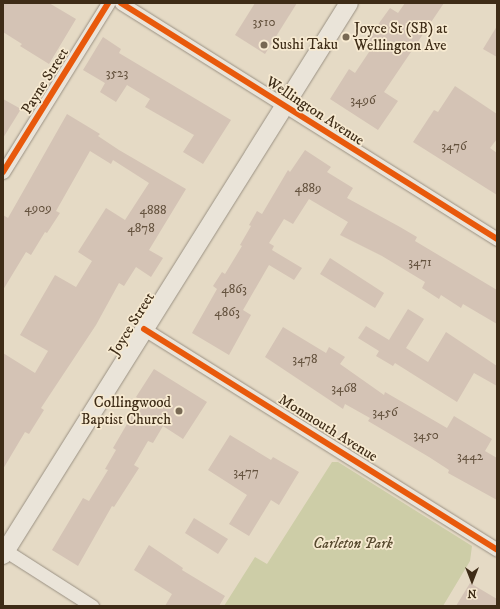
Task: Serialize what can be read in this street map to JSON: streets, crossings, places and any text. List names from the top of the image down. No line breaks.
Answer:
{"streets":{"main road":["Joyce Street"],"street":["Payne Street","Wellington Avenue","Monmouth Avenue"]},"crossings":[["Wellington Avenue","Joyce Street"],["Joyce Street","Monmouth Avenue"]],"parks":["Carleton Park"],"places":["Joyce St (SB) at Wellington Ave","Sushi Taku","Collingwood Baptist Church"],"house_numbers":["3510","3523","3496","3476","4889","4909","4888","4878","3471","4863","4863","3478","3468","3456","3450","3442","3477"],"north":"bottom"}
